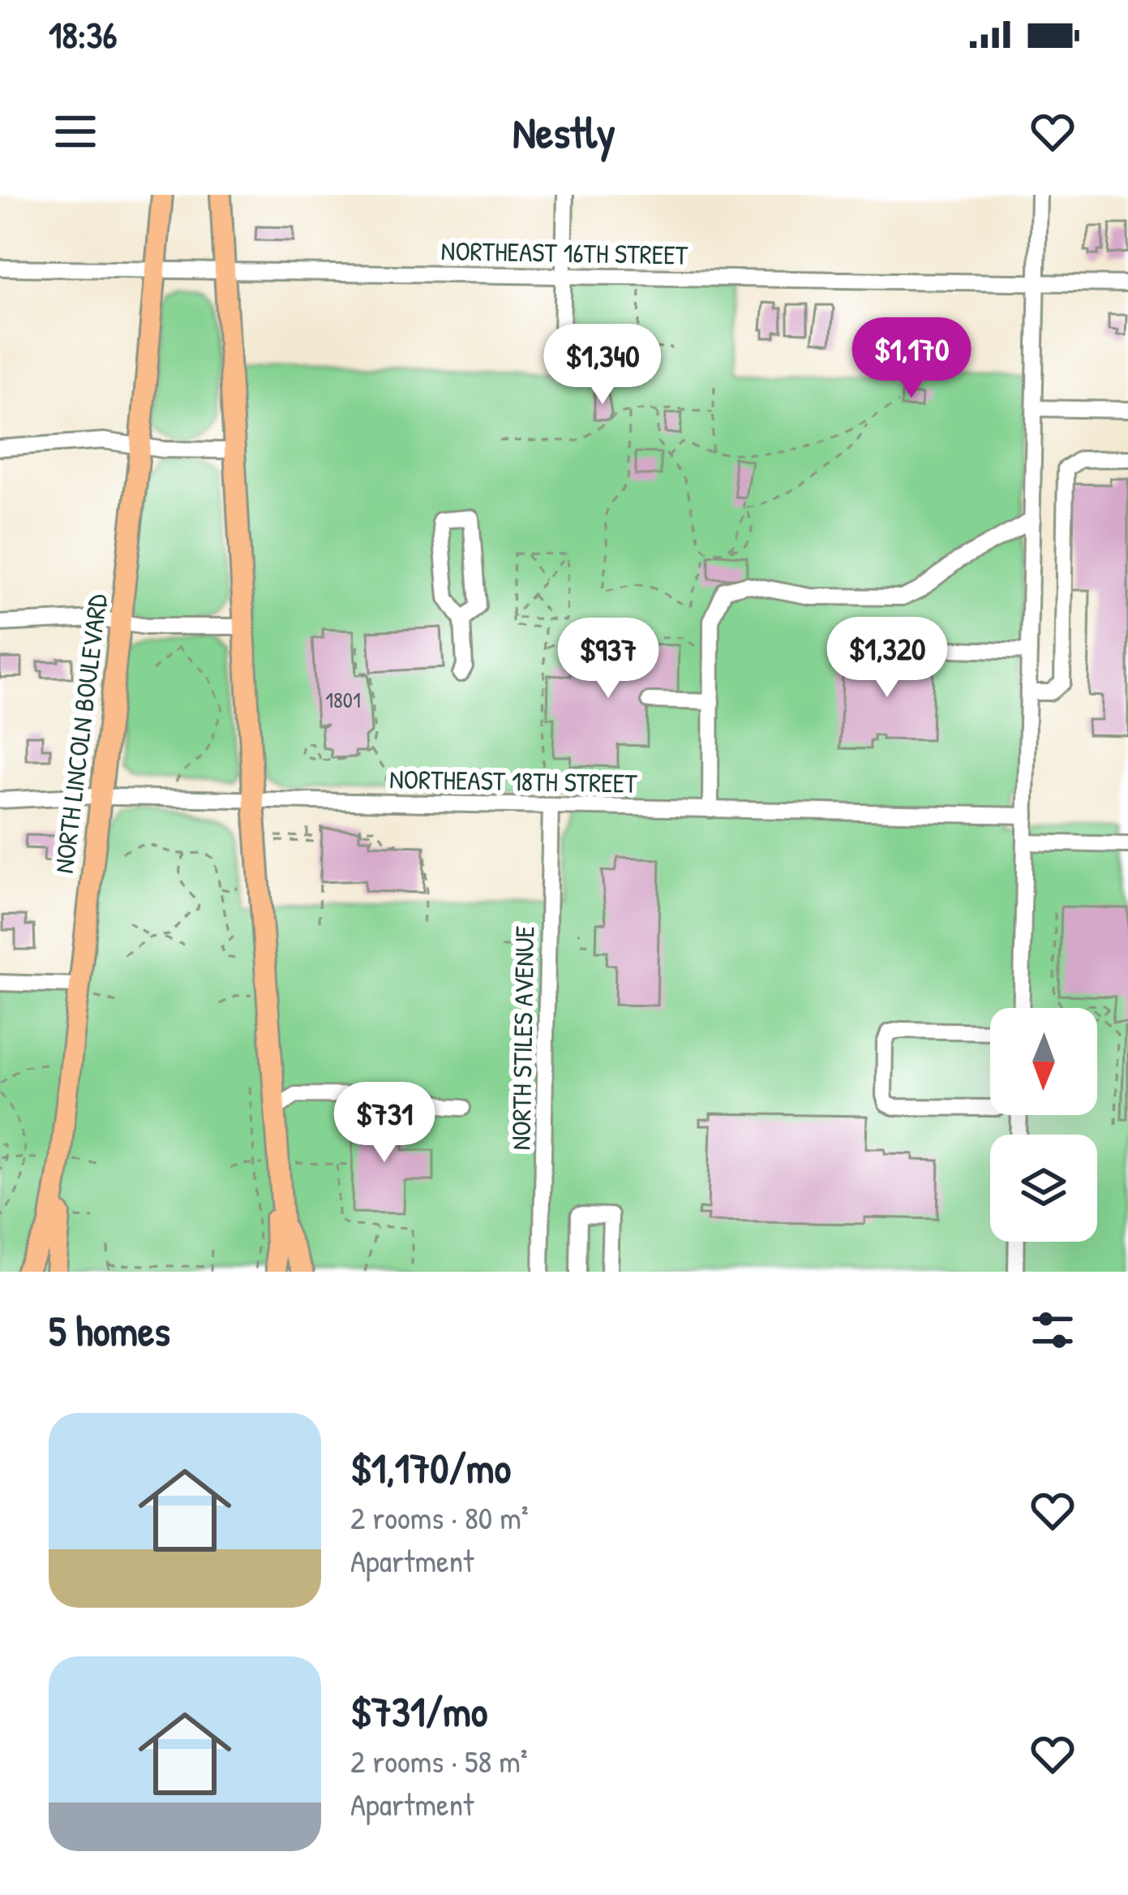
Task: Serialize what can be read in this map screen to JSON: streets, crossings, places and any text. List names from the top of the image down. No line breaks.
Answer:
{"streets":{"main road":["NORTH LINCOLN BOULEVARD"],"street":["NORTHEAST 16TH STREET","NORTHEAST 18TH STREET","NORTH STILES AVENUE"]},"crossings":[["NORTHEAST 16TH STREET","NORTH LINCOLN BOULEVARD"],["NORTH LINCOLN BOULEVARD","NORTHEAST 18TH STREET"],["NORTHEAST 18TH STREET","NORTH STILES AVENUE"]],"house_numbers":["1801"],"north":"bottom","page":{"status":"18:36","header":"Nestly","price":["$1,170","$1,340","$1,320","$937","$731"],"heading":"5 homes","list":[{"name":"$1,170/mo","note":"2 rooms · 80 m² · Apartment"},{"name":"$731/mo","note":"2 rooms · 58 m² · Apartment"}]}}
